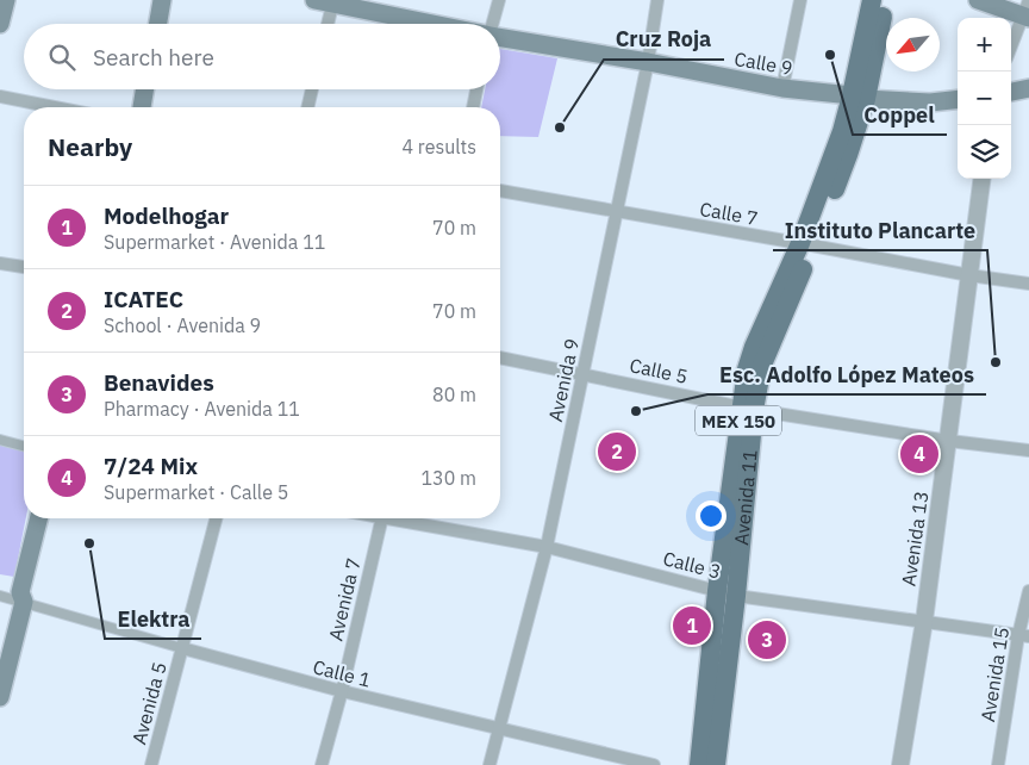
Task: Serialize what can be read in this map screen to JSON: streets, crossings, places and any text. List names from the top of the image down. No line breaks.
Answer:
{"streets":{"main road":["Calle 9","MEX 150","Avenida 11"],"street":["Calle 7","Calle 5","Avenida 9","Avenida 13","Calle 3","Avenida 7","Calle 1","Avenida 15","Avenida 5"]},"crossings":[["Calle 9","Avenida 9"],["Calle 9","Avenida 11"],["Calle 7","Avenida 9"],["Calle 7","Avenida 11"],["Calle 7","Avenida 13"],["Calle 5","Avenida 9"],["Calle 5","Avenida 11"],["Calle 5","Avenida 13"],["Avenida 9","Calle 3"],["Avenida 9","Calle 1"],["Avenida 11","Calle 3"],["Avenida 13","Calle 3"],["Calle 3","Avenida 15"],["Avenida 7","Calle 1"],["Calle 1","Avenida 5"]],"places":["Coppel","Cruz Roja","Instituto Plancarte","Esc. Adolfo López Mateos","Elektra"],"north":"bottom left","page":{"map_buttons":["+","−"],"search":"Search here","heading":["Nearby","4 results"],"list":[{"mark":"1","name":"Modelhogar","note":"Supermarket · Avenida 11","value":"70 m"},{"mark":"2","name":"ICATEC","note":"School · Avenida 9","value":"70 m"},{"mark":"3","name":"Benavides","note":"Pharmacy · Avenida 11","value":"80 m"},{"mark":"4","name":"7/24 Mix","note":"Supermarket · Calle 5","value":"130 m"}],"pins":["2","4","1","3"]}}
